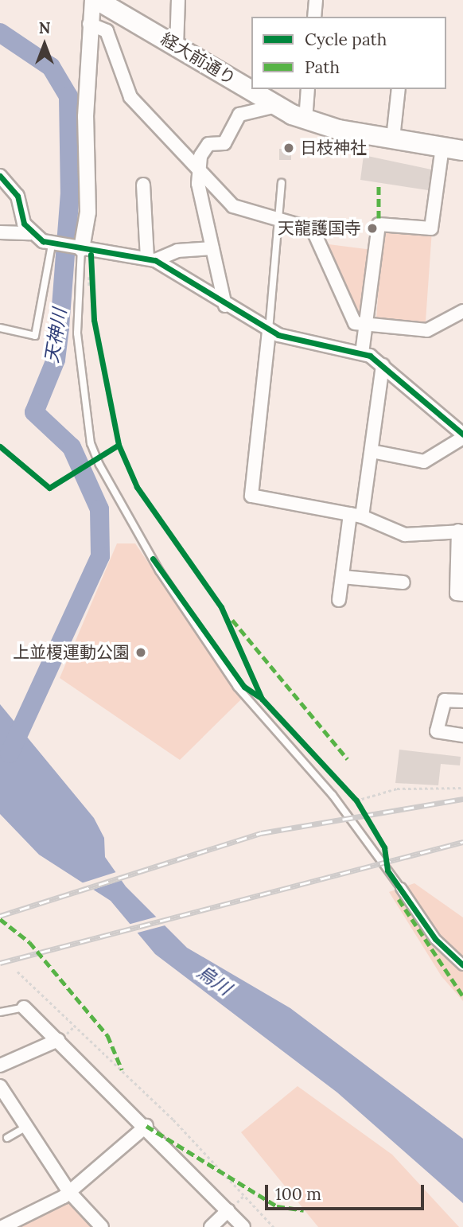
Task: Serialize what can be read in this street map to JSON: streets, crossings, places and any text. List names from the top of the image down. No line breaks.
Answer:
{"streets":{"main road":["経大前通り"]},"water":["天神川","烏川"],"places":["日枝神社","天龍護国寺","上並榎運動公園"],"legend":["Cycle path","Path"],"scale_bar":"100 m","north":"top"}
